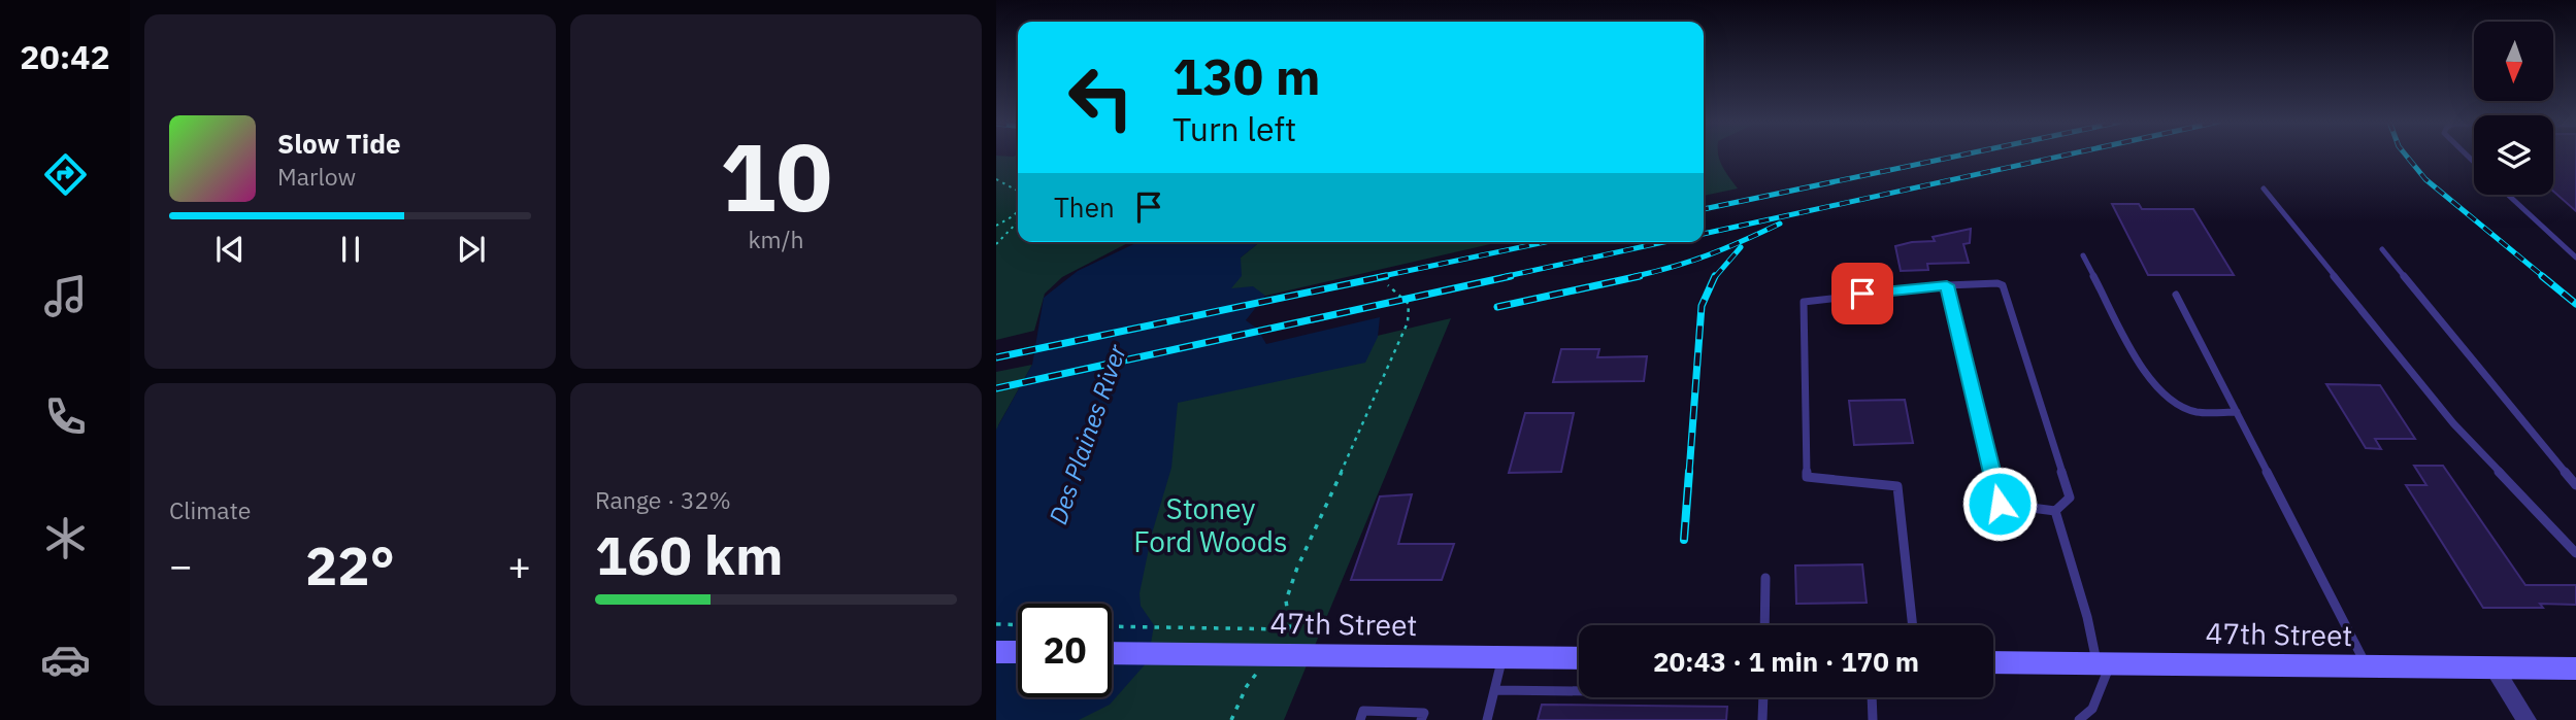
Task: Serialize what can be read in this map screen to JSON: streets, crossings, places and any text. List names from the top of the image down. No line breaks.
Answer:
{"streets":{"main road":["47th Street"]},"water":["Des Plaines River"],"parks":["Stoney Ford Woods"],"north":"bottom","page":{"tabs":"20:42","tile":[["10","km/h"],"Climate",["Range · 32%","160 km"]],"turn":["130 m","Turn left"],"song":["Slow Tide","Marlow"],"then":"Then","heat":["−","22°","+"],"limit":"20","trip":"20:43 · 1 min · 170 m"}}
